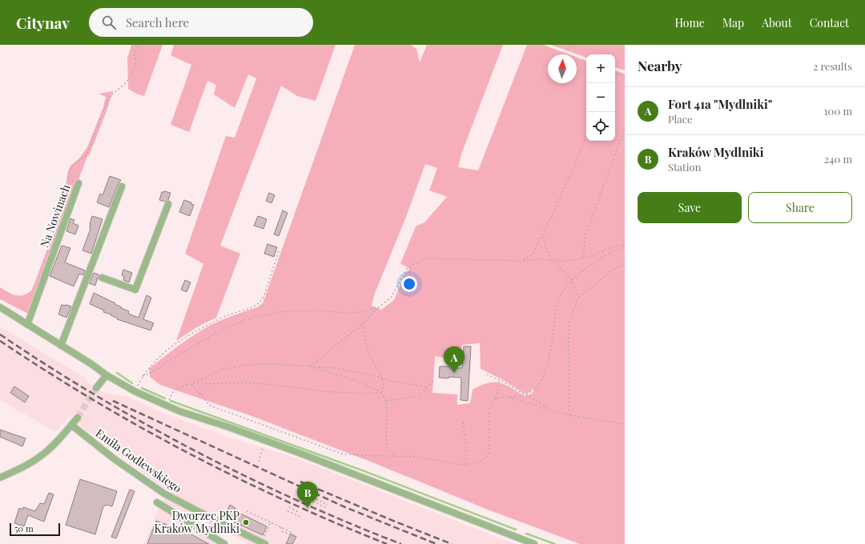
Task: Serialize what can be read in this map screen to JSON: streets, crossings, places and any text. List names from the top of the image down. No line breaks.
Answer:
{"streets":{"street":["Na Nowinach","Emila Godlewskiego"]},"places":["Dworzec PKP Kraków Mydlniki"],"scale_bar":"50 m","north":"top","page":{"header":"Citynav","search":"Search here","nav":["Home","Map","About","Contact"],"heading":["Nearby","2 results"],"map_buttons":["+","−"],"list":[{"mark":"A","name":"Fort 41a \"Mydlniki\"","note":"Place","value":"100 m"},{"mark":"B","name":"Kraków Mydlniki","note":"Station","value":"240 m"}],"buttons":["Save","Share"],"pins":["A","B"],"scale":"50 m"}}
